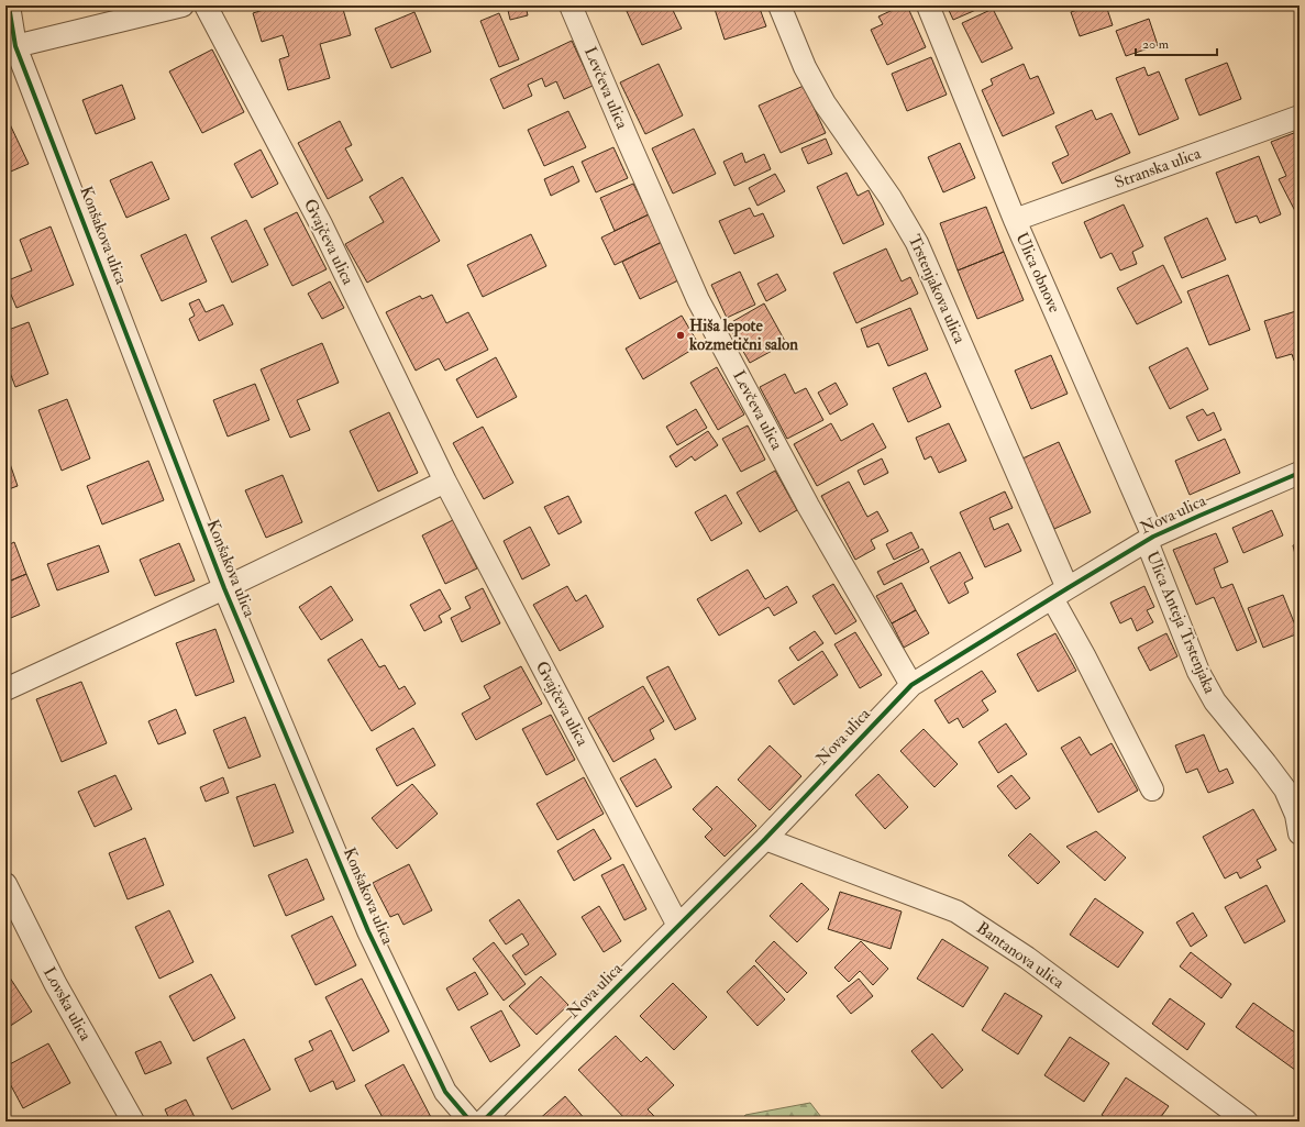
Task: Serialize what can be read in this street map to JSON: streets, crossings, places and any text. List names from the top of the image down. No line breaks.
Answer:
{"streets":{"street":["Levčeva ulica","Stranska ulica","Konšakova ulica","Gvajčeva ulica","Ulica obnove","Trstenjakova ulica","Nova ulica","Ulica Anteja Trstenjaka","Bantanova ulica","Lovska ulica"]},"crossings":[["Levčeva ulica","Nova ulica"],["Stranska ulica","Ulica obnove"],["Gvajčeva ulica","Nova ulica"],["Ulica obnove","Nova ulica"],["Ulica obnove","Ulica Anteja Trstenjaka"],["Trstenjakova ulica","Nova ulica"],["Nova ulica","Ulica Anteja Trstenjaka"],["Nova ulica","Bantanova ulica"]],"places":["Hiša lepote kozmetični salon"],"scale_bar":"20 m"}
